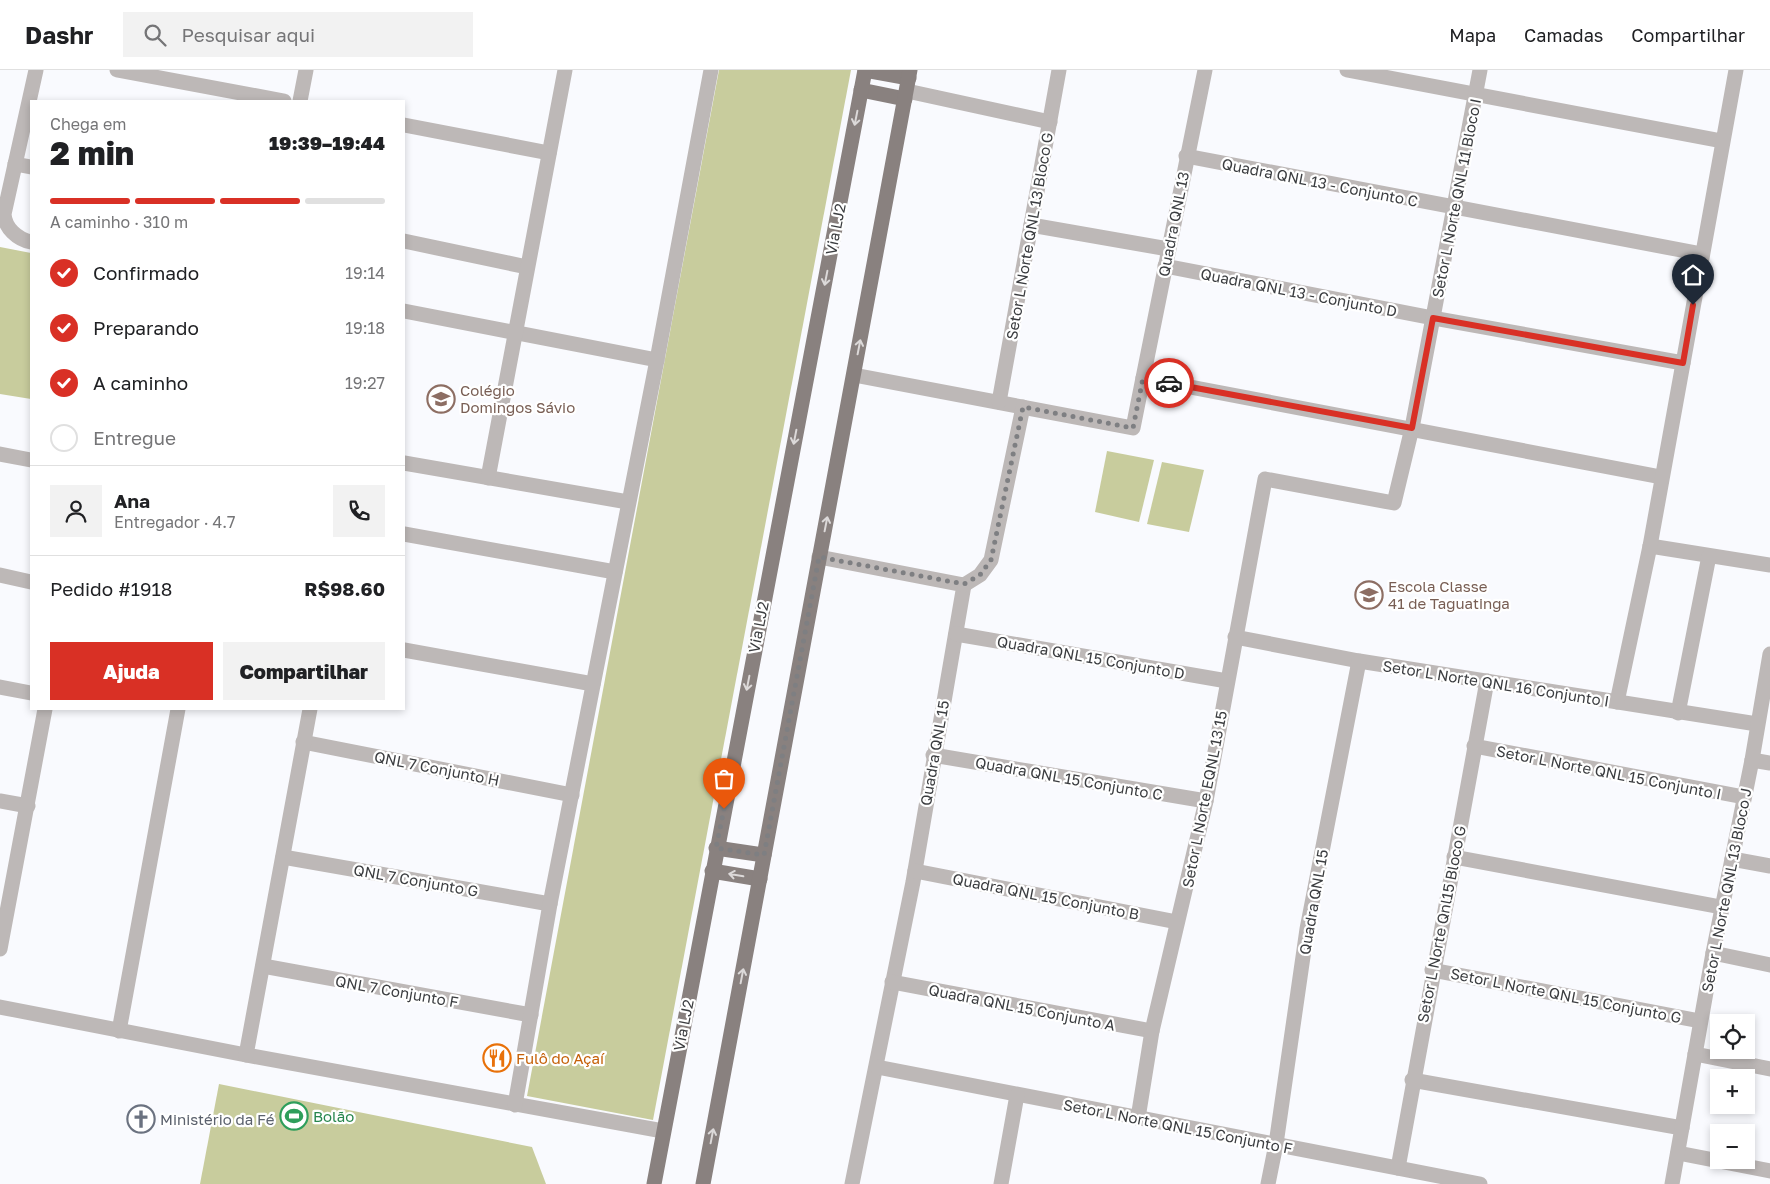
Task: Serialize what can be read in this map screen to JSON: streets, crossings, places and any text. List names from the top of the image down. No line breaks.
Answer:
{"streets":{"main road":["Via LJ2"],"street":["Quadra QNL 13 - Conjunto C","Setor L Norte QNL 11 Bloco I","Quadra QNL 13","Setor L Norte QNL 13 Bloco G","Quadra QNL 13 - Conjunto D","Quadra QNL 15 Conjunto D","Setor L Norte QNL 16 Conjunto I","Quadra QNL 15","QNL 7 Conjunto H","Setor L Norte QNL 15 Conjunto I","Quadra QNL 15 Conjunto C","Setor L Norte EQNL 13 15","QNL 7 Conjunto G","Setor L Norte QNL 13 Bloco J","Quadra QNL 15 Conjunto B","Setor L Norte Qnl15 Bloco G","QNL 7 Conjunto F","Setor L Norte QNL 15 Conjunto G","Quadra QNL 15 Conjunto A","Setor L Norte QNL 15 Conjunto F"]},"crossings":[["Quadra QNL 13 - Conjunto C","Setor L Norte QNL 11 Bloco I"],["Quadra QNL 13 - Conjunto C","Quadra QNL 13"],["Setor L Norte QNL 11 Bloco I","Quadra QNL 13 - Conjunto D"],["Setor L Norte QNL 11 Bloco I","Setor L Norte EQNL 13 15"],["Quadra QNL 13","Quadra QNL 13 - Conjunto D"],["Quadra QNL 15 Conjunto D","Quadra QNL 15"],["Quadra QNL 15 Conjunto D","Setor L Norte EQNL 13 15"],["Setor L Norte QNL 16 Conjunto I","Quadra QNL 15"],["Setor L Norte QNL 16 Conjunto I","Setor L Norte EQNL 13 15"],["Setor L Norte QNL 16 Conjunto I","Setor L Norte QNL 13 Bloco J"],["Setor L Norte QNL 16 Conjunto I","Setor L Norte Qnl15 Bloco G"],["Quadra QNL 15","Quadra QNL 15 Conjunto C"],["Quadra QNL 15","Quadra QNL 15 Conjunto B"],["Quadra QNL 15","Quadra QNL 15 Conjunto A"],["Quadra QNL 15","Setor L Norte QNL 15 Conjunto F"],["Setor L Norte QNL 15 Conjunto I","Setor L Norte QNL 13 Bloco J"],["Setor L Norte QNL 15 Conjunto I","Setor L Norte Qnl15 Bloco G"],["Quadra QNL 15 Conjunto C","Setor L Norte EQNL 13 15"],["Setor L Norte EQNL 13 15","Quadra QNL 15 Conjunto B"],["Setor L Norte EQNL 13 15","Quadra QNL 15 Conjunto A"],["Setor L Norte EQNL 13 15","Setor L Norte QNL 15 Conjunto F"],["Setor L Norte QNL 13 Bloco J","Setor L Norte QNL 15 Conjunto G"],["Setor L Norte Qnl15 Bloco G","Setor L Norte QNL 15 Conjunto G"],["Setor L Norte Qnl15 Bloco G","Setor L Norte QNL 15 Conjunto F"]],"places":{"school or university":["Colégio Domingos Sávio","Escola Classe 41 de Taguatinga"],"restaurant":["Fulô do Açaí"],"sports":["Bolão"],"church":["Ministério da Fé"]},"page":{"header":"Dashr","search":"Pesquisar aqui","nav":["Mapa","Camadas","Compartilhar"],"heading":["2 min","Chega em","19:39–19:44"],"panel":["Ana","Entregador · 4.7","Pedido #1918","R$98.60"],"bar":"A caminho · 310 m","list":[["Confirmado","19:14"],["Preparando","19:18"],["A caminho","19:27"],"Entregue"],"buttons":["Ajuda","Compartilhar"],"map_buttons":["+","−"]}}
